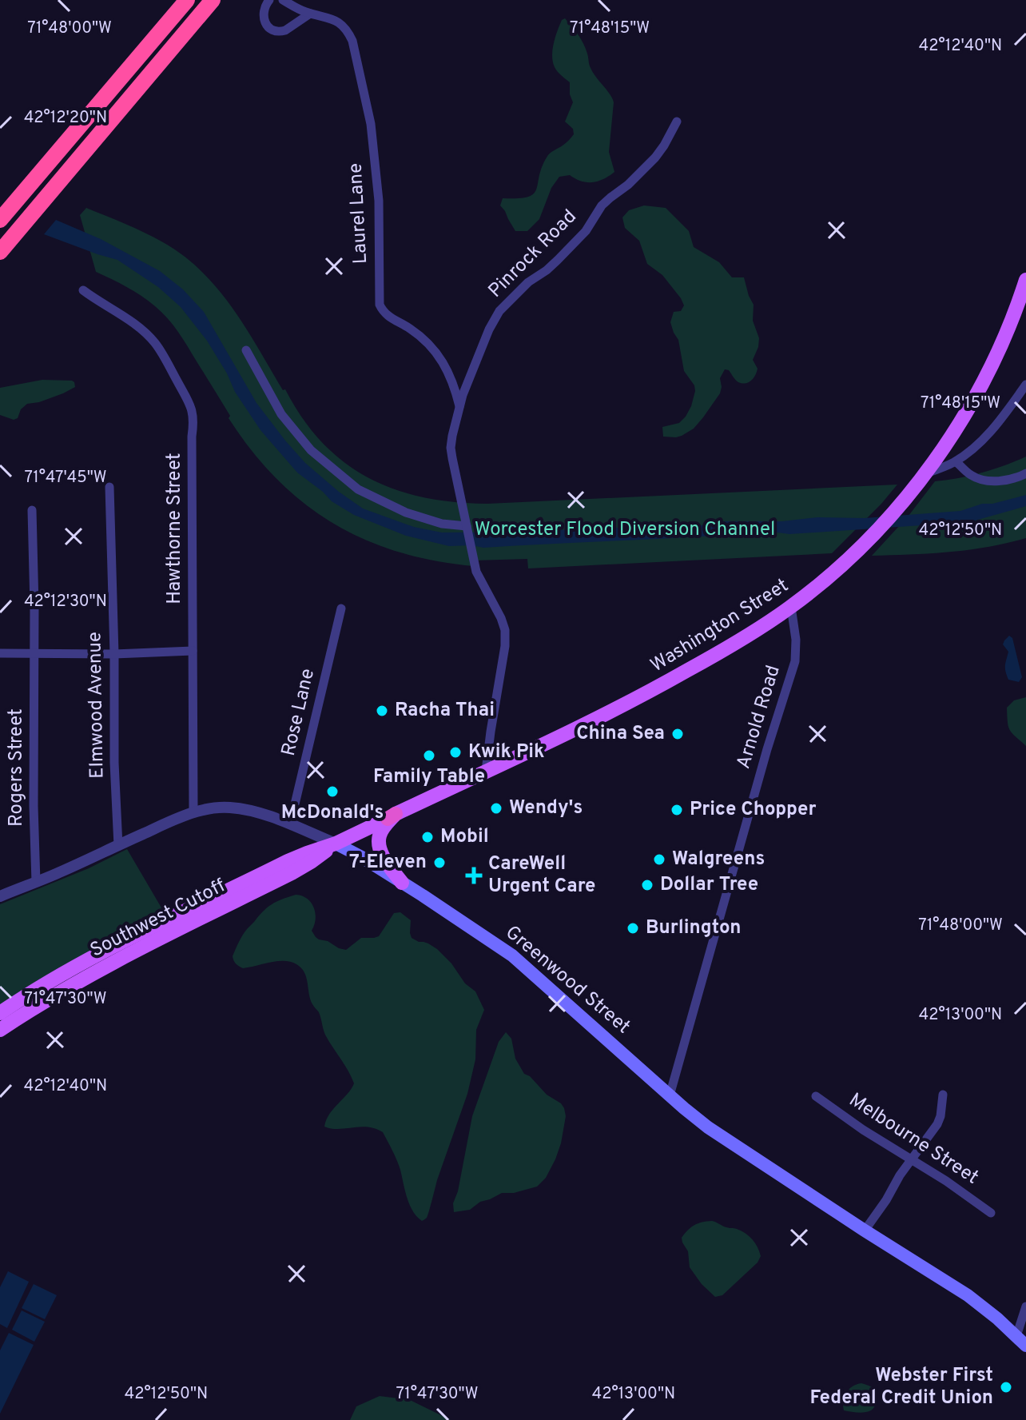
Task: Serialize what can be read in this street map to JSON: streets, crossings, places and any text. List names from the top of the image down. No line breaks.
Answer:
{"streets":{"main road":["Washington Street","Southwest Cutoff","Greenwood Street"],"street":["Laurel Lane","Pinrock Road","Hawthorne Street","Elmwood Avenue","Rose Lane","Arnold Road","Rogers Street","Melbourne Street"]},"crossings":[["Laurel Lane","Pinrock Road"],["Pinrock Road","Southwest Cutoff"],["Hawthorne Street","Greenwood Street"],["Washington Street","Arnold Road"],["Washington Street","Southwest Cutoff"],["Elmwood Avenue","Greenwood Street"],["Rose Lane","Greenwood Street"],["Arnold Road","Greenwood Street"],["Rogers Street","Greenwood Street"],["Southwest Cutoff","Greenwood Street"]],"parks":["Worcester Flood Diversion Channel"],"places":{"other":["Racha Thai","China Sea","Kwik Pik","Family Table","McDonald's","Wendy's","Price Chopper","Mobil","Walgreens","7-Eleven","Dollar Tree","Burlington","Webster First Federal Credit Union"],"health":["CareWell Urgent Care"]},"coordinates":["71°48'00\"W","71°48'15\"W","42°12'40\"N","42°12'20\"N","71°47'45\"W","42°12'50\"N","42°12'30\"N","71°47'30\"W","42°13'00\"N"]}
